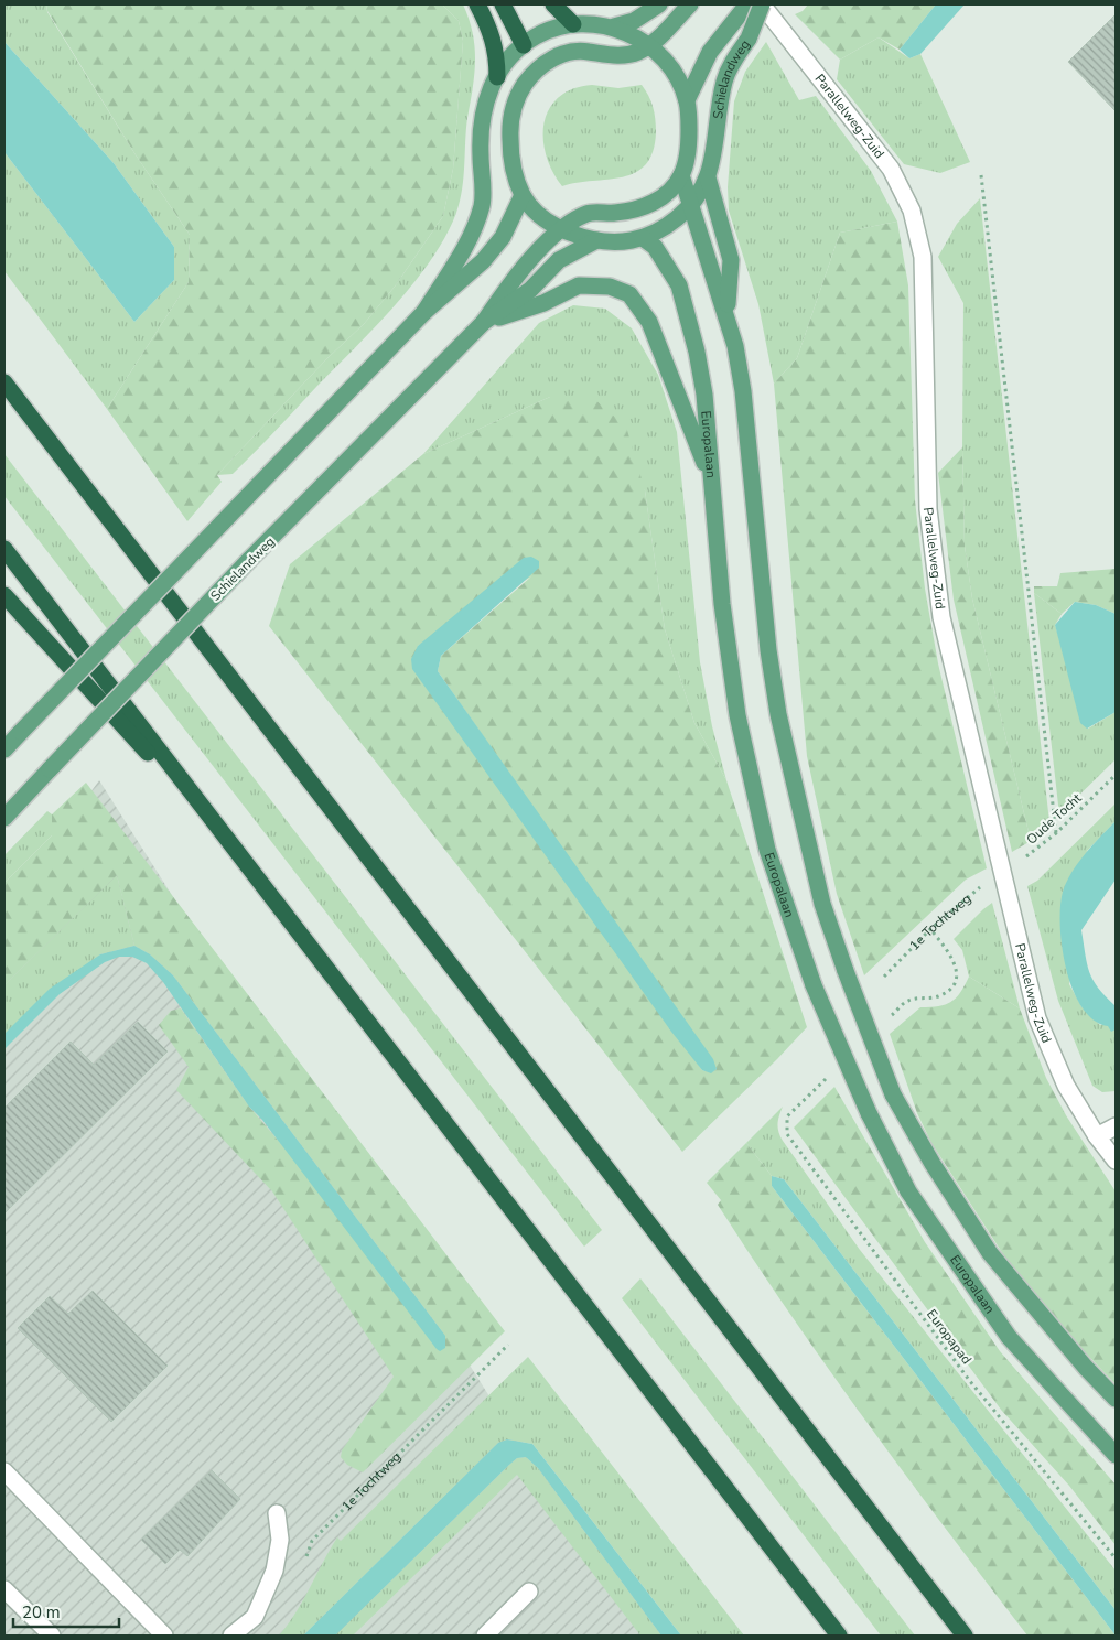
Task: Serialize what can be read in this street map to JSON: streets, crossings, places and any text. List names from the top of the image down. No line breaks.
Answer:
{"streets":{"main road":["Schielandweg","Europalaan"],"street":["Parallelweg-Zuid"],"path":["Oude Tocht","1e Tochtweg","Europapad"]},"crossings":[["Schielandweg","Parallelweg-Zuid"],["Parallelweg-Zuid","Oude Tocht"],["Parallelweg-Zuid","1e Tochtweg"],["Oude Tocht","1e Tochtweg"]],"scale_bar":"20 m"}
